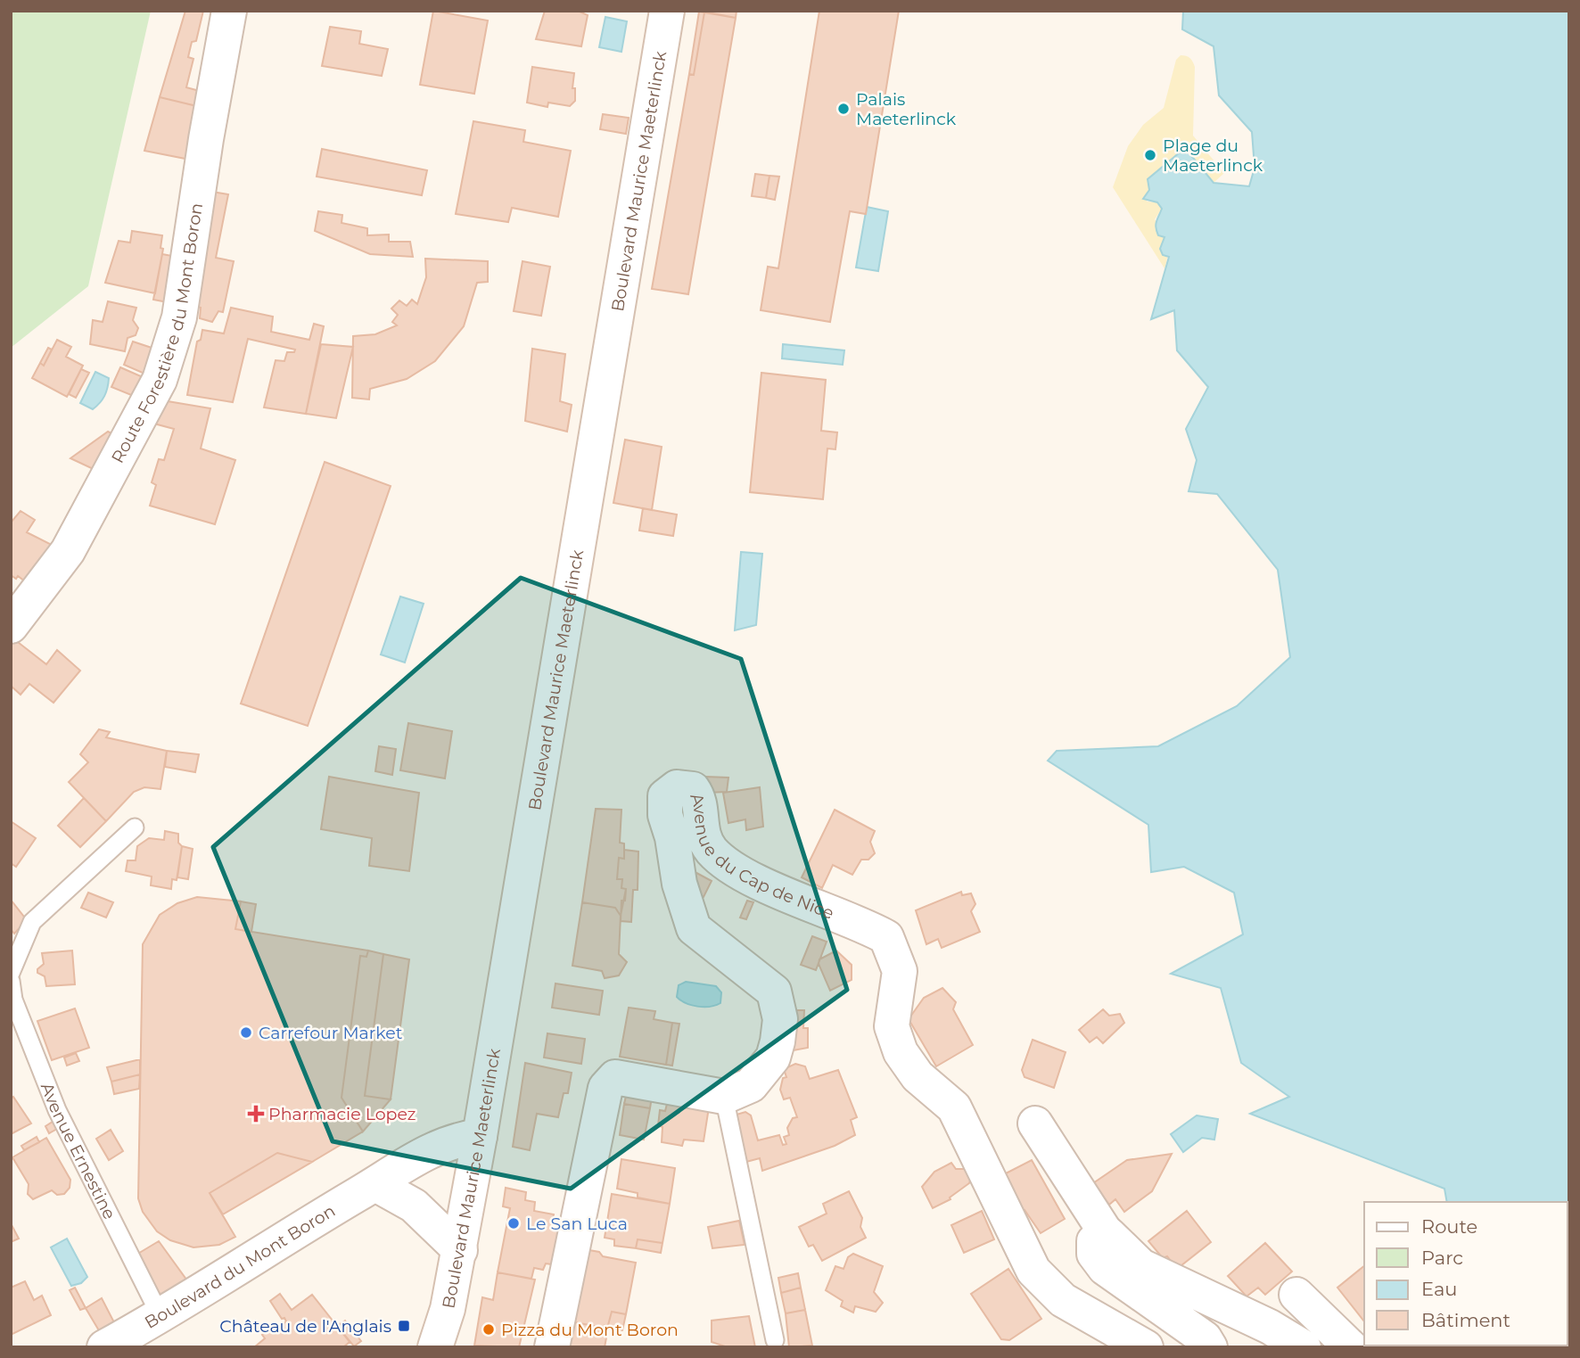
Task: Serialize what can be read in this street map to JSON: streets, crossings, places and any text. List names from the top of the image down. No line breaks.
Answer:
{"streets":{"street":["Boulevard Maurice Maeterlinck","Route Forestière du Mont Boron","Avenue du Cap de Nice","Boulevard du Mont Boron"],"lane":["Avenue Ernestine"]},"crossings":[["Boulevard Maurice Maeterlinck","Boulevard du Mont Boron"],["Avenue Ernestine","Boulevard du Mont Boron"]],"places":{"other":["Palais Maeterlinck","Plage du Maeterlinck","Carrefour Market","Le San Luca","Pizza du Mont Boron"],"health":["Pharmacie Lopez"],"transit":["Château de l'Anglais"]},"legend":["Route","Parc","Eau","Bâtiment"]}
